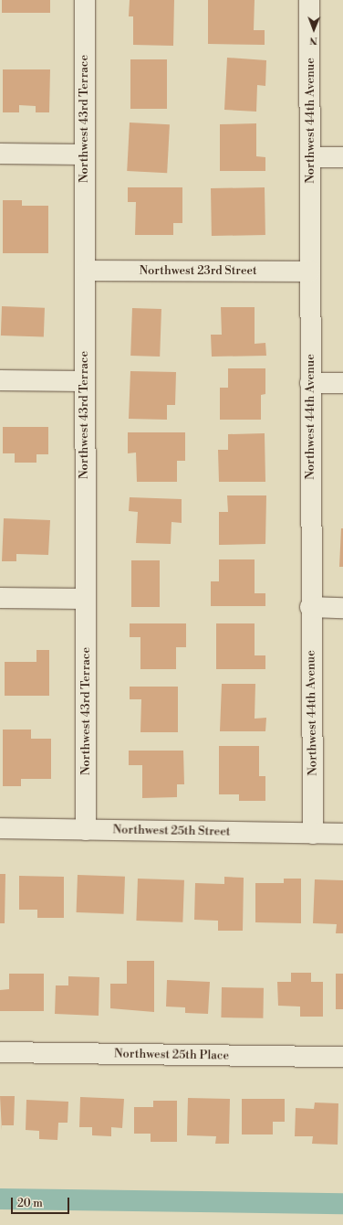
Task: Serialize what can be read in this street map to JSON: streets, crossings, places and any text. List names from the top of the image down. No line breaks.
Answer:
{"streets":{"street":["Northwest 43rd Terrace","Northwest 44th Avenue","Northwest 23rd Street","Northwest 25th Street","Northwest 25th Place"]},"crossings":[["Northwest 43rd Terrace","Northwest 23rd Street"],["Northwest 43rd Terrace","Northwest 25th Street"],["Northwest 44th Avenue","Northwest 23rd Street"],["Northwest 44th Avenue","Northwest 25th Street"]],"scale_bar":"20 m","north":"bottom"}
